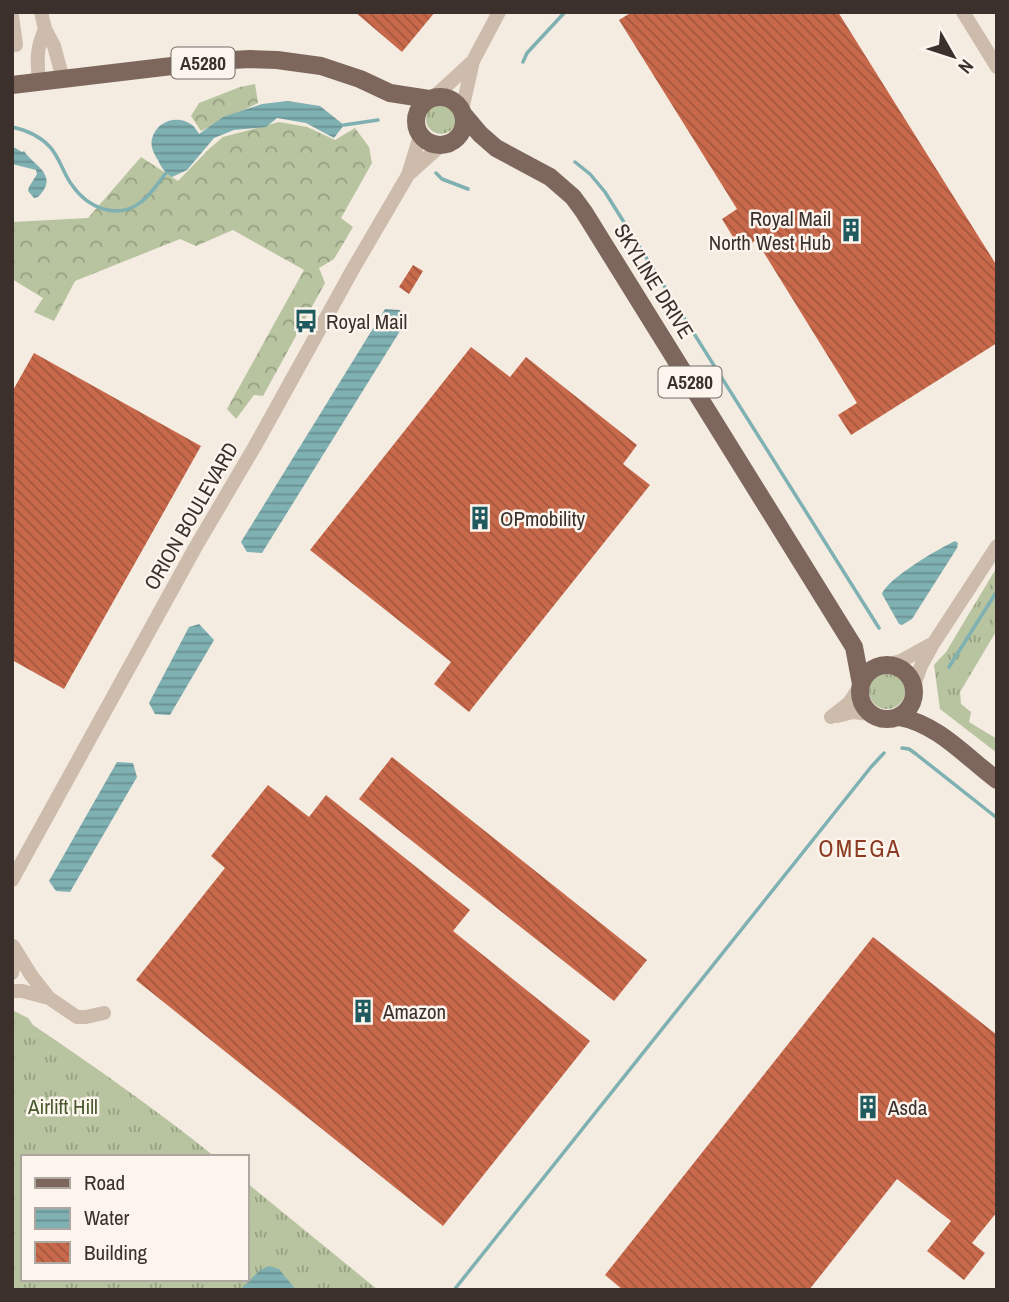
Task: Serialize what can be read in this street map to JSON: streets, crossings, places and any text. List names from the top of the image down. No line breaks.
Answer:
{"streets":{"main road":["A5280","SKYLINE DRIVE"],"street":["ORION BOULEVARD"]},"crossings":[["A5280","SKYLINE DRIVE"],["A5280","ORION BOULEVARD"],["SKYLINE DRIVE","ORION BOULEVARD"]],"districts":["OMEGA"],"parks":["Airlift Hill"],"places":{"building":["Royal Mail North West Hub","OPmobility","Amazon","Asda"],"bus stop":["Royal Mail"]},"legend":["Road","Water","Building"],"north":"bottom right"}
